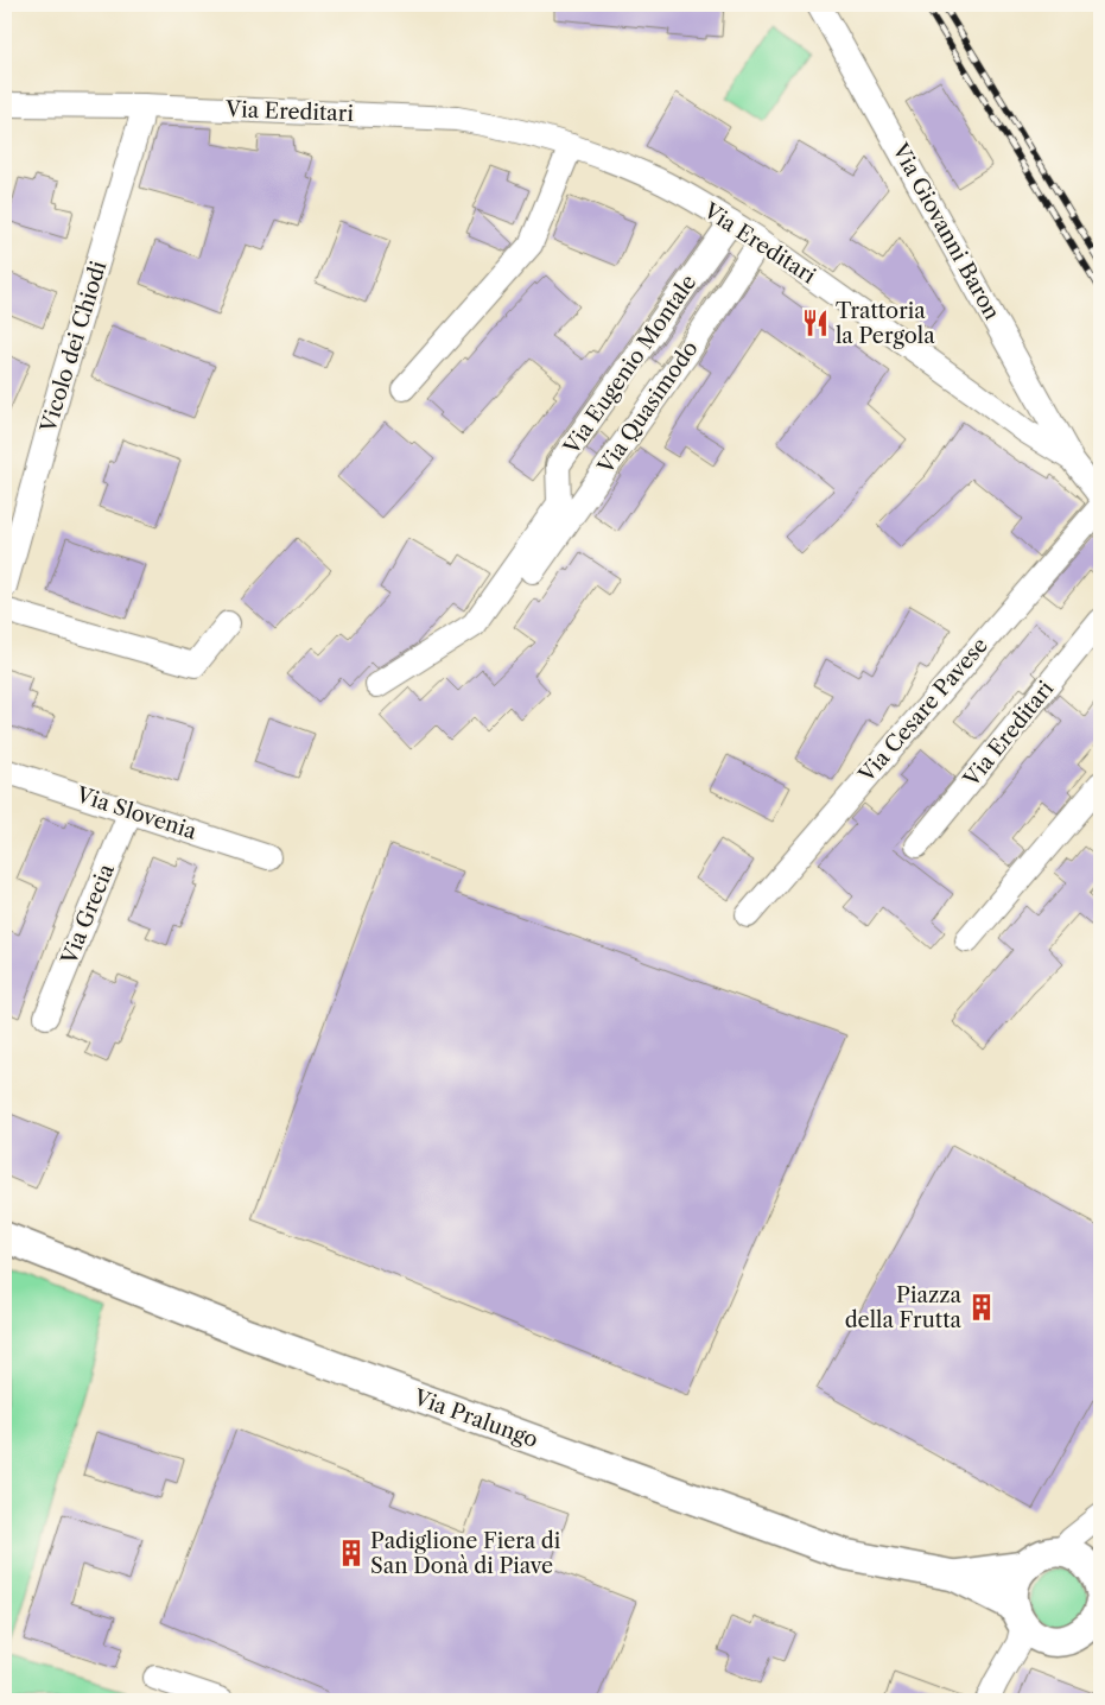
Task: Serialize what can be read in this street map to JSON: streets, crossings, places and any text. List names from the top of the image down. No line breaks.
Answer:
{"streets":{"street":["Via Ereditari","Via Giovanni Baron","Vicolo dei Chiodi","Via Eugenio Montale","Via Quasimodo","Via Cesare Pavese","Via Slovenia","Via Grecia","Via Pralungo"]},"crossings":[["Via Ereditari","Via Giovanni Baron"],["Via Ereditari","Vicolo dei Chiodi"],["Via Ereditari","Via Eugenio Montale"],["Via Ereditari","Via Quasimodo"],["Via Slovenia","Via Grecia"]],"places":{"restaurant":["Trattoria la Pergola"],"building":["Piazza della Frutta","Padiglione Fiera di San Donà di Piave"]}}
